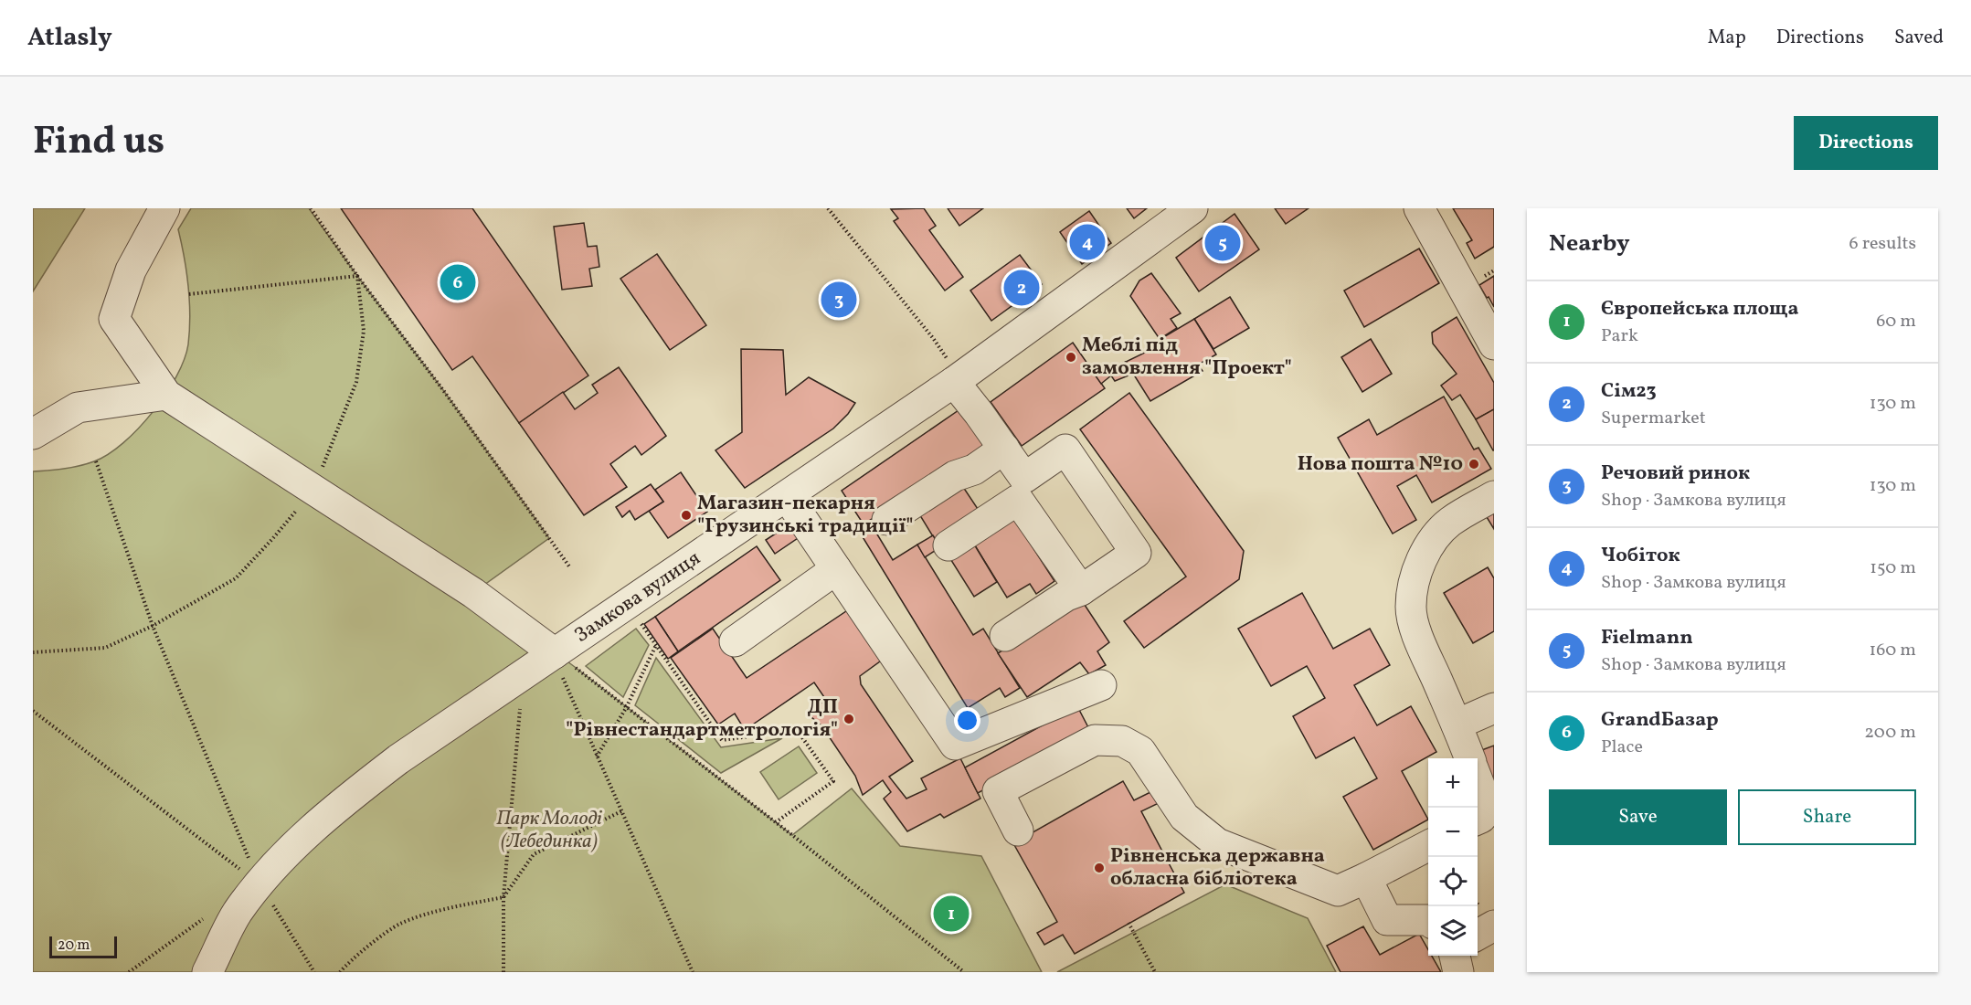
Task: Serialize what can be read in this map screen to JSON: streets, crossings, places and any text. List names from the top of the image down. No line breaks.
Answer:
{"streets":{"street":["Замкова вулиця"]},"parks":["Парк Молоді (Лебединка)"],"places":["Меблі під замовлення \"Проект\"","Нова пошта №10","Магазин-пекарня \"Грузинські традиції\"","ДП \"Рівнестандартметрологія\"","Рівненська державна обласна бібліотека"],"scale_bar":"20 m","page":{"header":"Atlasly","nav":["Map","Directions","Saved"],"title":"Find us","buttons":["Directions",["Save","Share"]],"heading":["Nearby","6 results"],"pins":["4","5","6","2","3","1"],"list":[{"mark":"1","name":"Європейська площа","note":"Park","value":"60 m"},{"mark":"2","name":"Сім23","note":"Supermarket","value":"130 m"},{"mark":"3","name":"Речовий ринок","note":"Shop · Замкова вулиця","value":"130 m"},{"mark":"4","name":"Чобіток","note":"Shop · Замкова вулиця","value":"150 m"},{"mark":"5","name":"Fielmann","note":"Shop · Замкова вулиця","value":"160 m"},{"mark":"6","name":"GrandБазар","note":"Place","value":"200 m"}],"map_buttons":["+","−"],"scale":"20 m"}}
